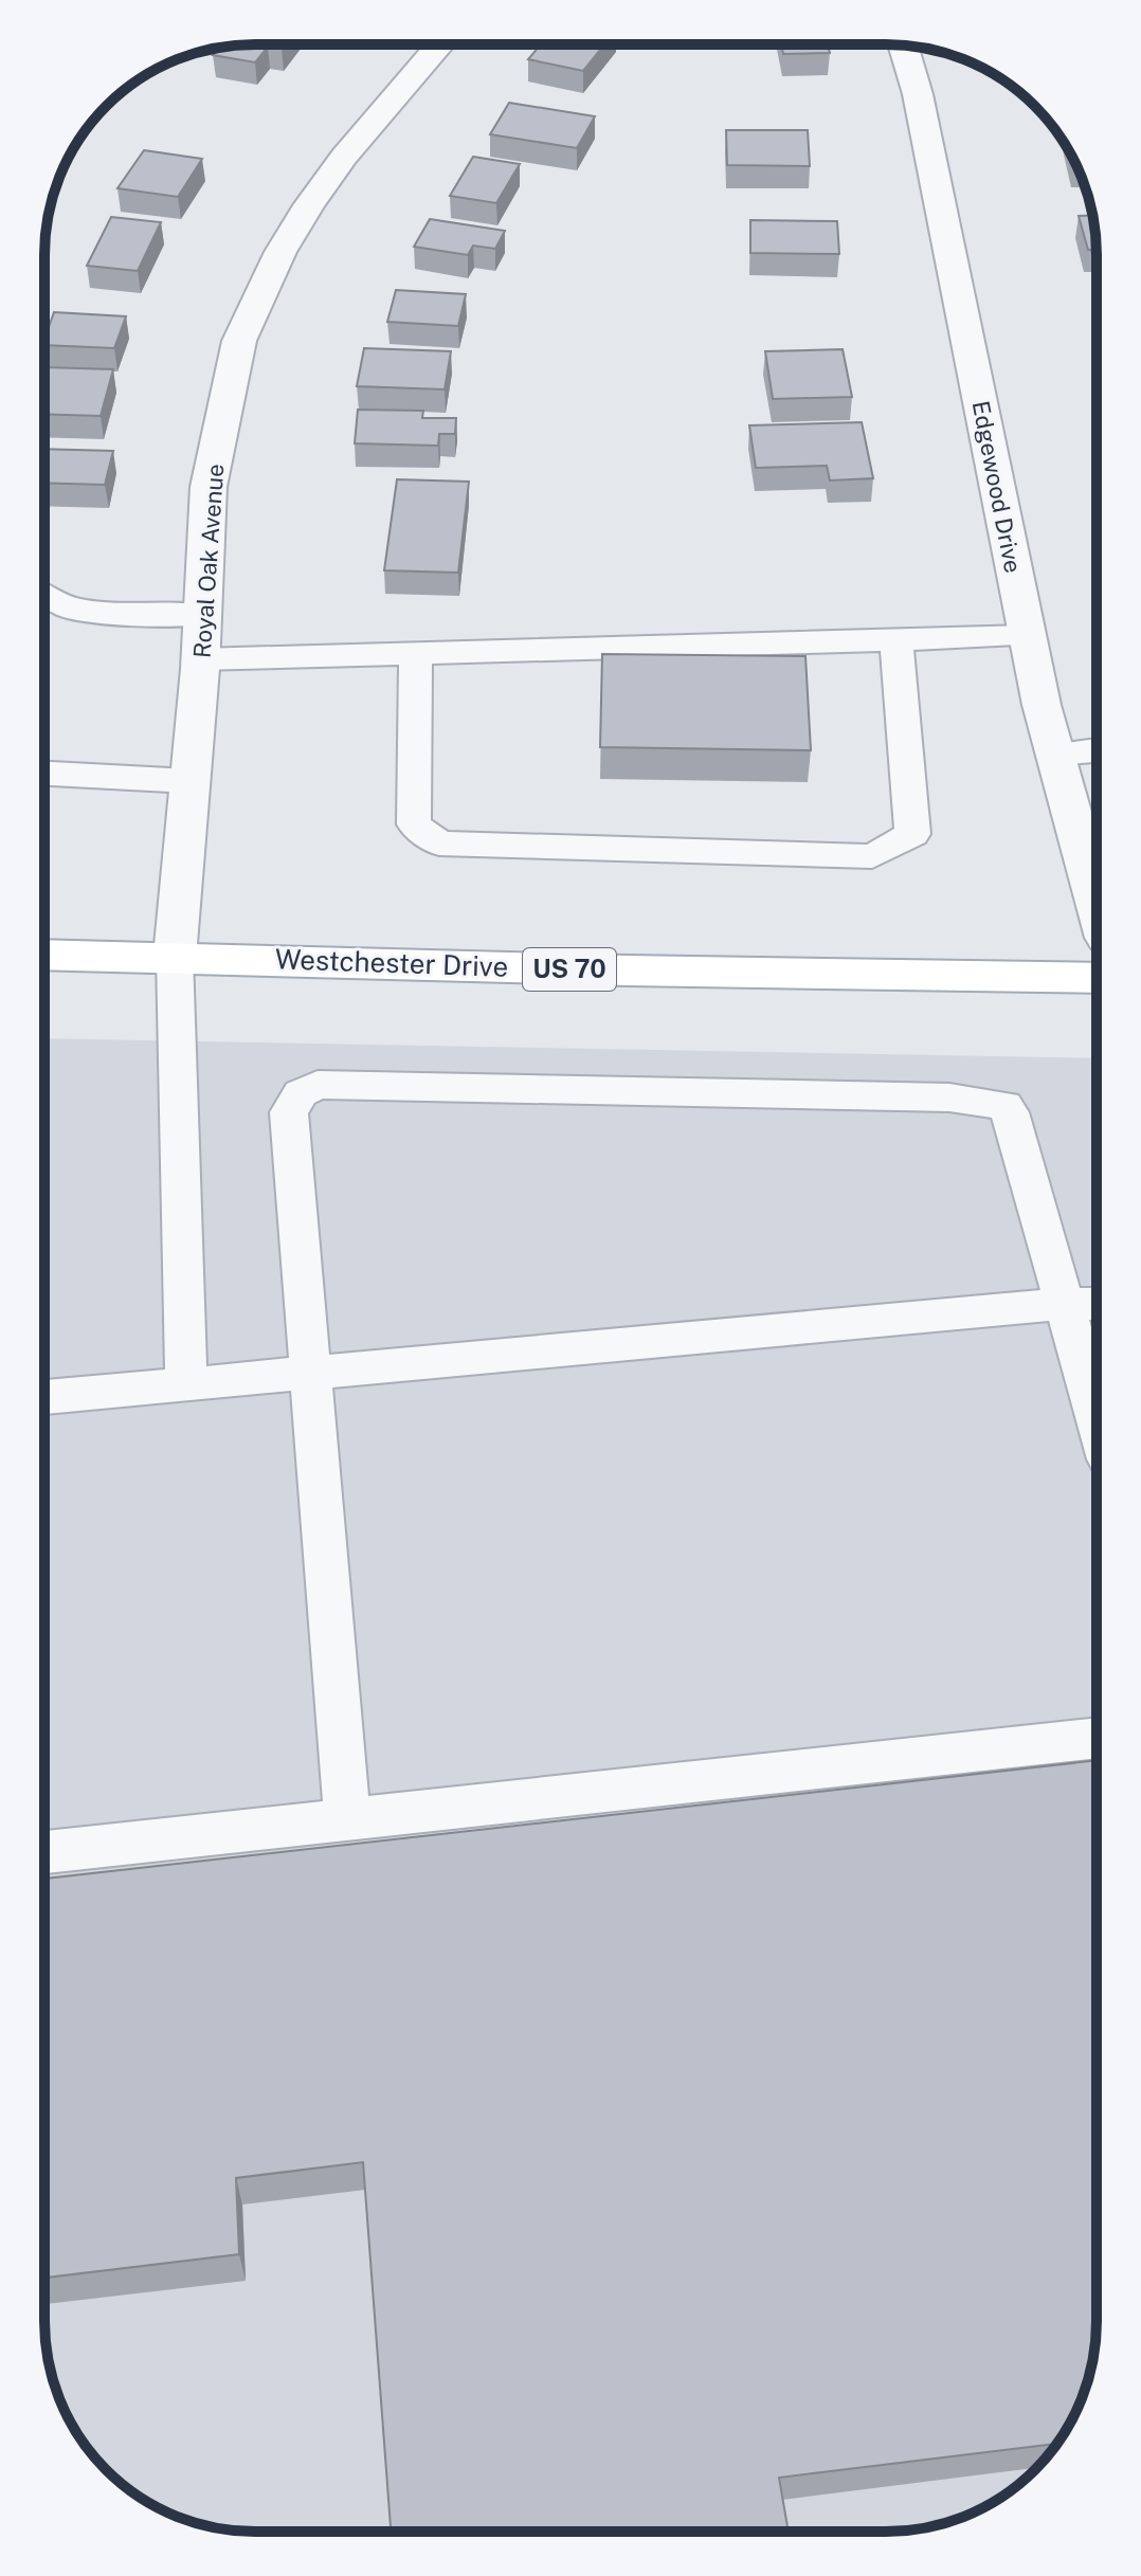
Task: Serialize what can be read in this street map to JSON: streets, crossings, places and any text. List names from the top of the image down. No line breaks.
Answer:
{"streets":{"main road":["Westchester Drive","US 70"],"street":["Edgewood Drive","Royal Oak Avenue"]},"crossings":[["Royal Oak Avenue","Westchester Drive"]]}
